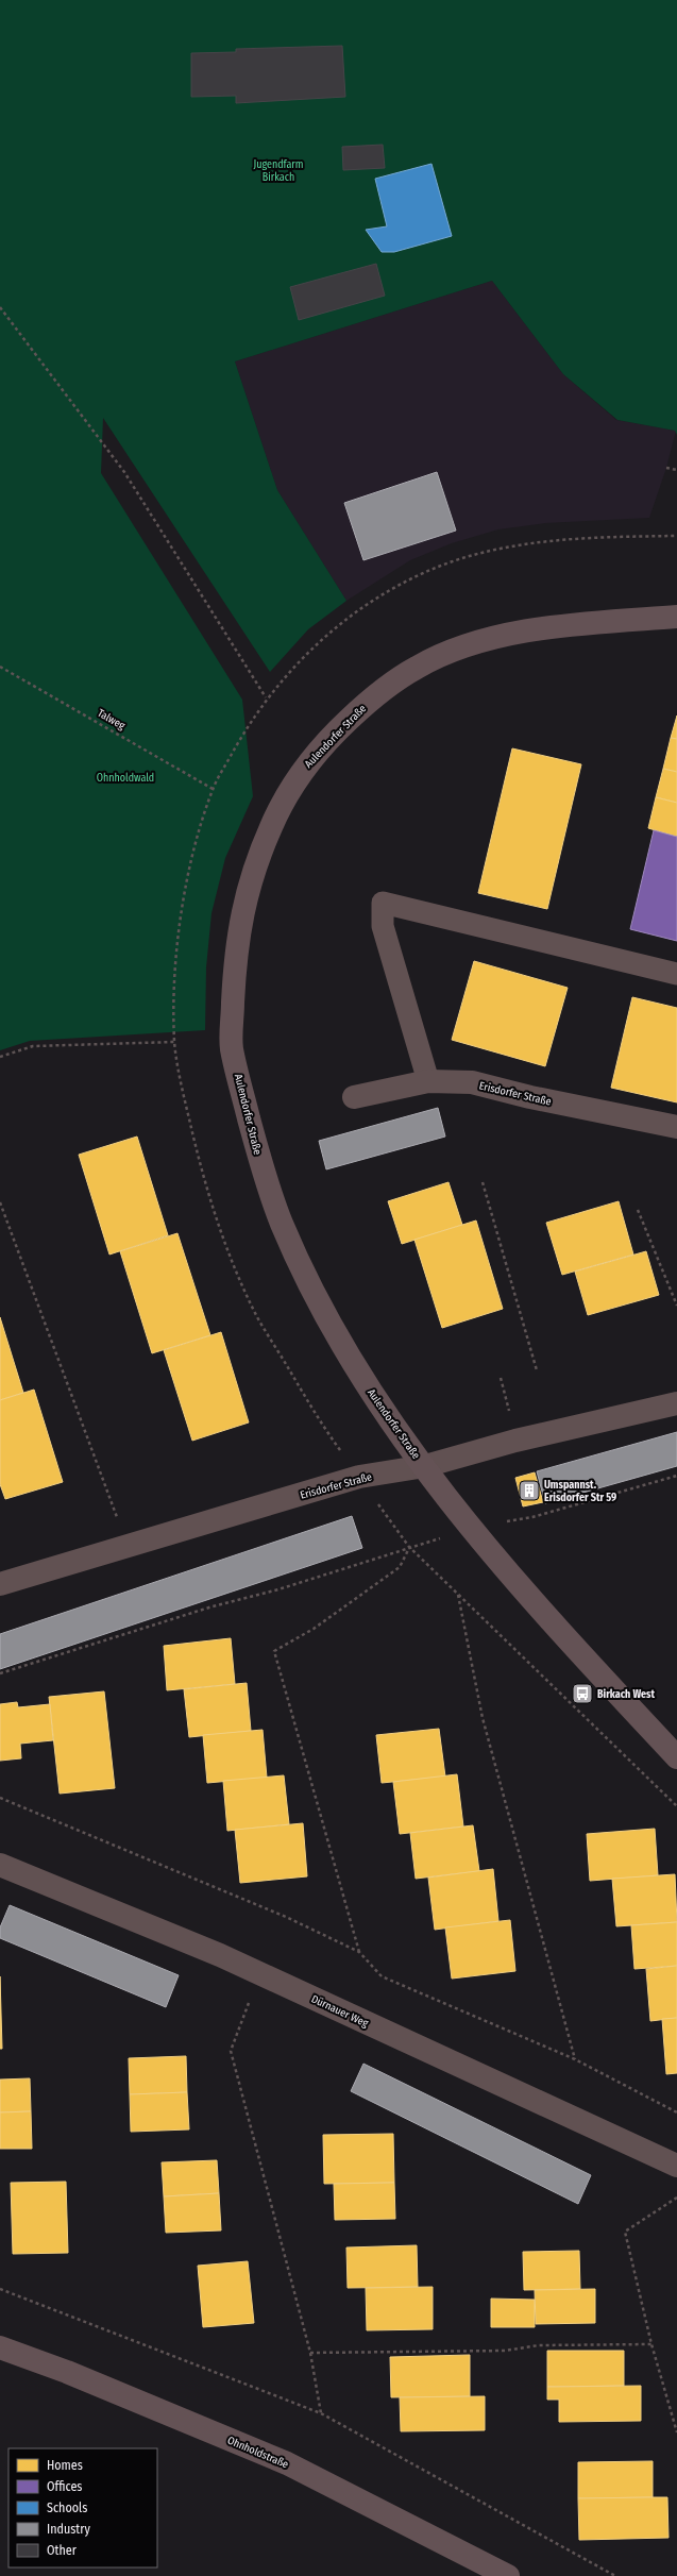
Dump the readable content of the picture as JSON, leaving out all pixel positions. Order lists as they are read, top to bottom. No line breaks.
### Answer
{"streets":{"main road":["Aulendorfer Straße","Ohnholdstraße"],"street":["Erisdorfer Straße","Dürnauer Weg"],"path":["Talweg"]},"crossings":[["Aulendorfer Straße","Erisdorfer Straße"]],"parks":["Jugendfarm Birkach","Ohnholdwald"],"places":{"building":["Umspannst. Erisdorfer Str 59"],"bus stop":["Birkach West"]},"legend":["Homes","Offices","Schools","Industry","Other"]}
